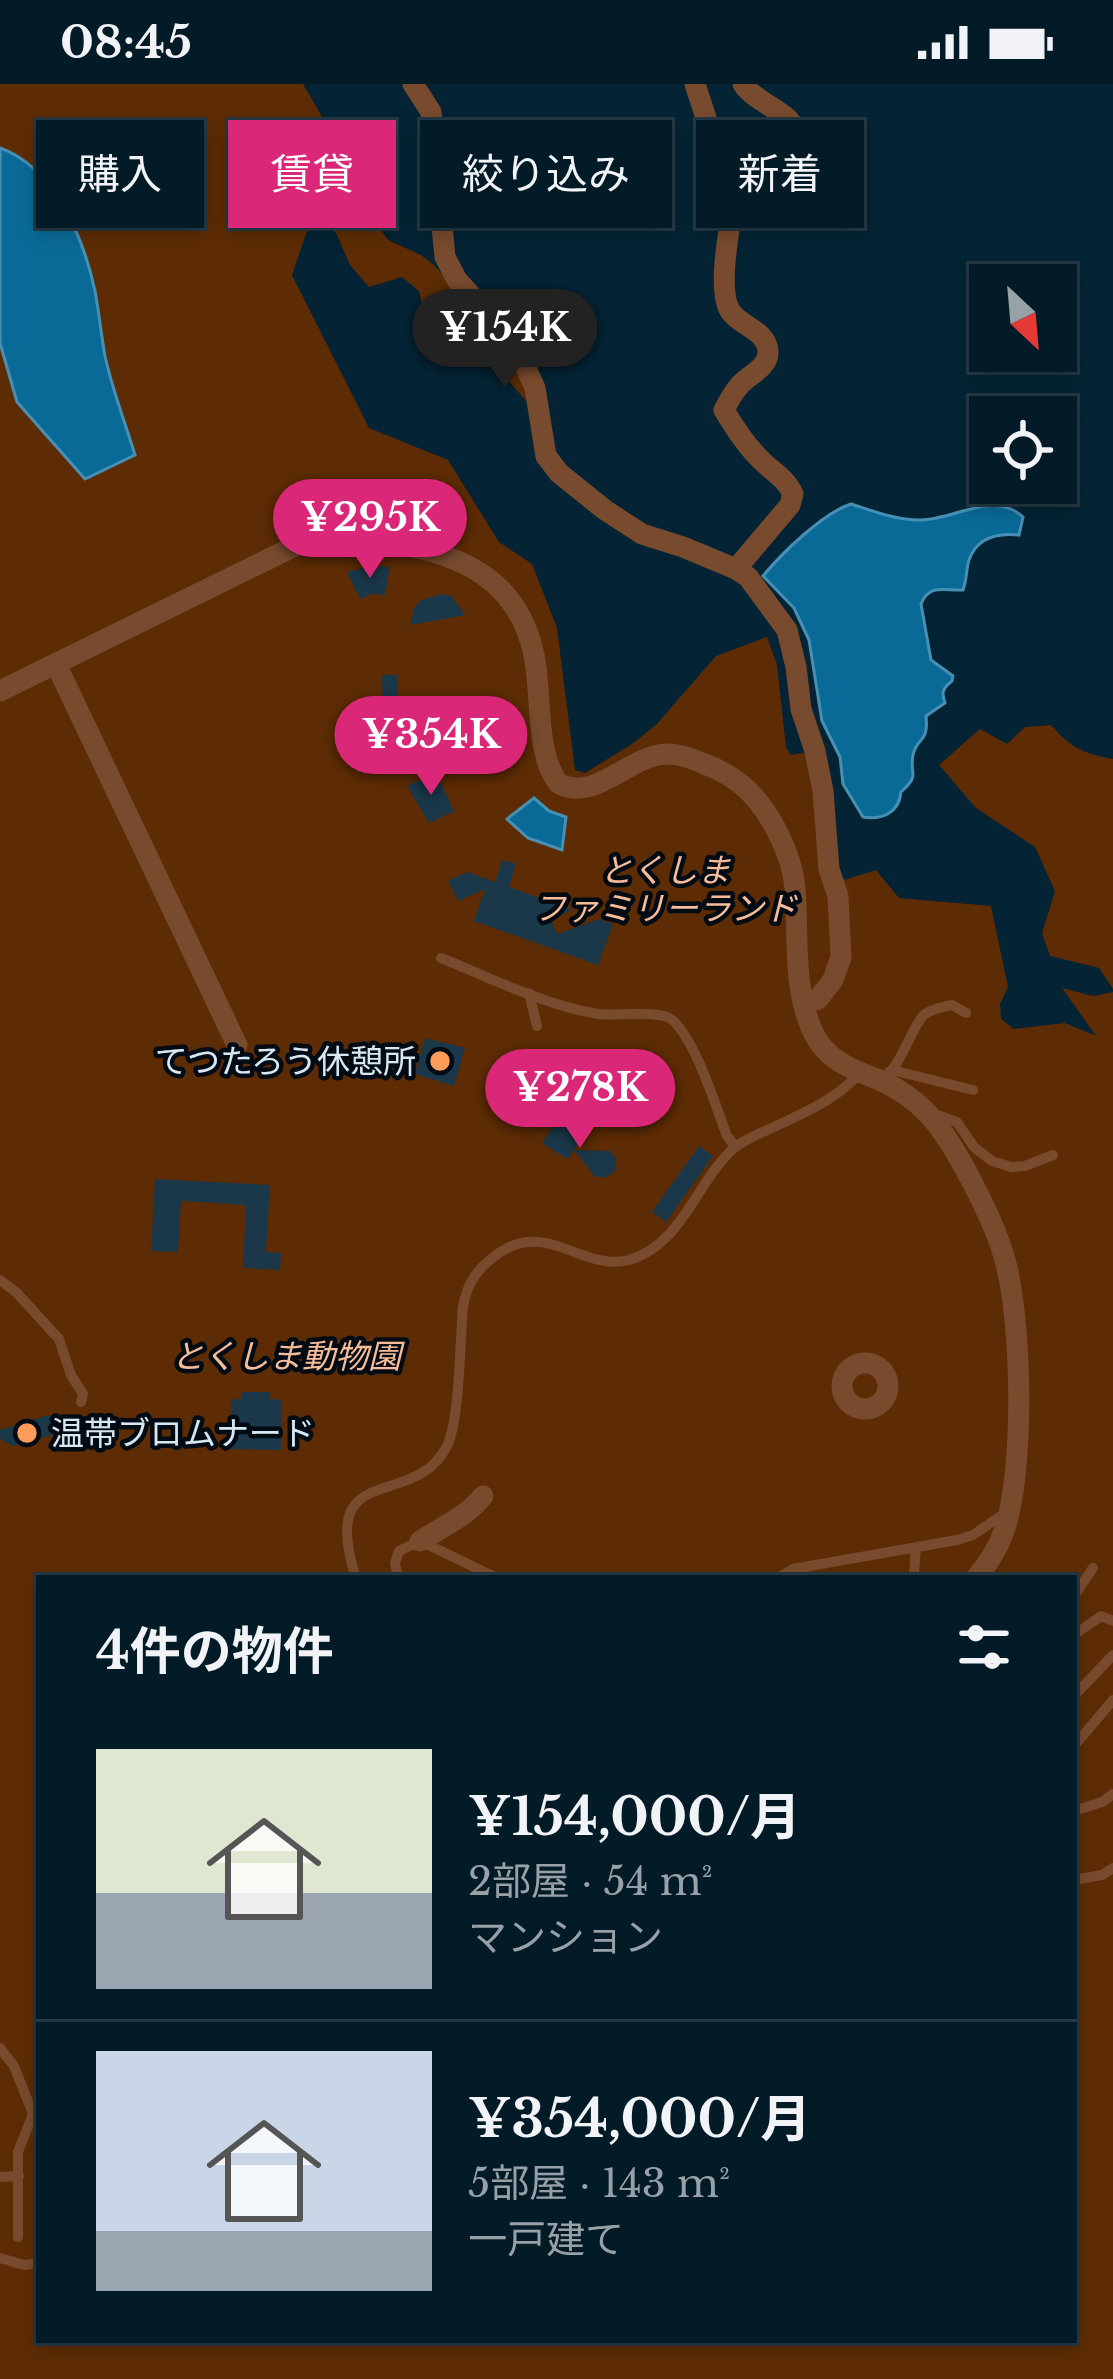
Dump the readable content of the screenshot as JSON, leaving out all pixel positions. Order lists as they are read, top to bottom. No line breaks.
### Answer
{"parks":["とくしま ファミリーランド","とくしま動物園"],"places":["てつたろう休憩所","温帯ブロムナード"],"north":"bottom right","page":{"status":"08:45","chip":["購入","賃貸","絞り込み","新着"],"price":["¥154K","¥295K","¥354K","¥278K"],"heading":"4件の物件","list":[{"name":"¥154,000/月","note":"2部屋 · 54 m² · マンション"},{"name":"¥354,000/月","note":"5部屋 · 143 m² · 一戸建て"}]}}
